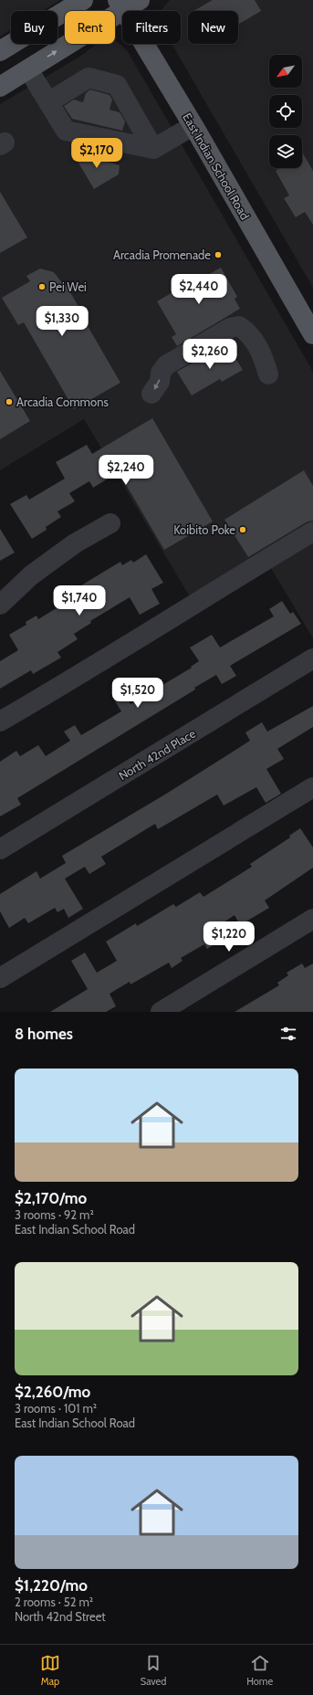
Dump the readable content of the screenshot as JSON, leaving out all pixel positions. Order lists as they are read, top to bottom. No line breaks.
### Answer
{"streets":{"main road":["East Indian School Road"],"street":["North 42nd Place"]},"places":["Arcadia Promenade","Pei Wei","Arcadia Commons","Koibito Poke"],"north":"bottom left","page":{"chip":["Buy","Rent","Filters","New"],"price":["$2,170","$2,440","$1,330","$2,260","$2,240","$1,740","$1,520","$1,220"],"heading":"8 homes","list":[{"name":"$2,170/mo","note":"3 rooms · 92 m² · East Indian School Road"},{"name":"$2,260/mo","note":"3 rooms · 101 m² · East Indian School Road"},{"name":"$1,220/mo","note":"2 rooms · 52 m² · North 42nd Street"}],"tabs":["Map","Saved","Home"]}}
